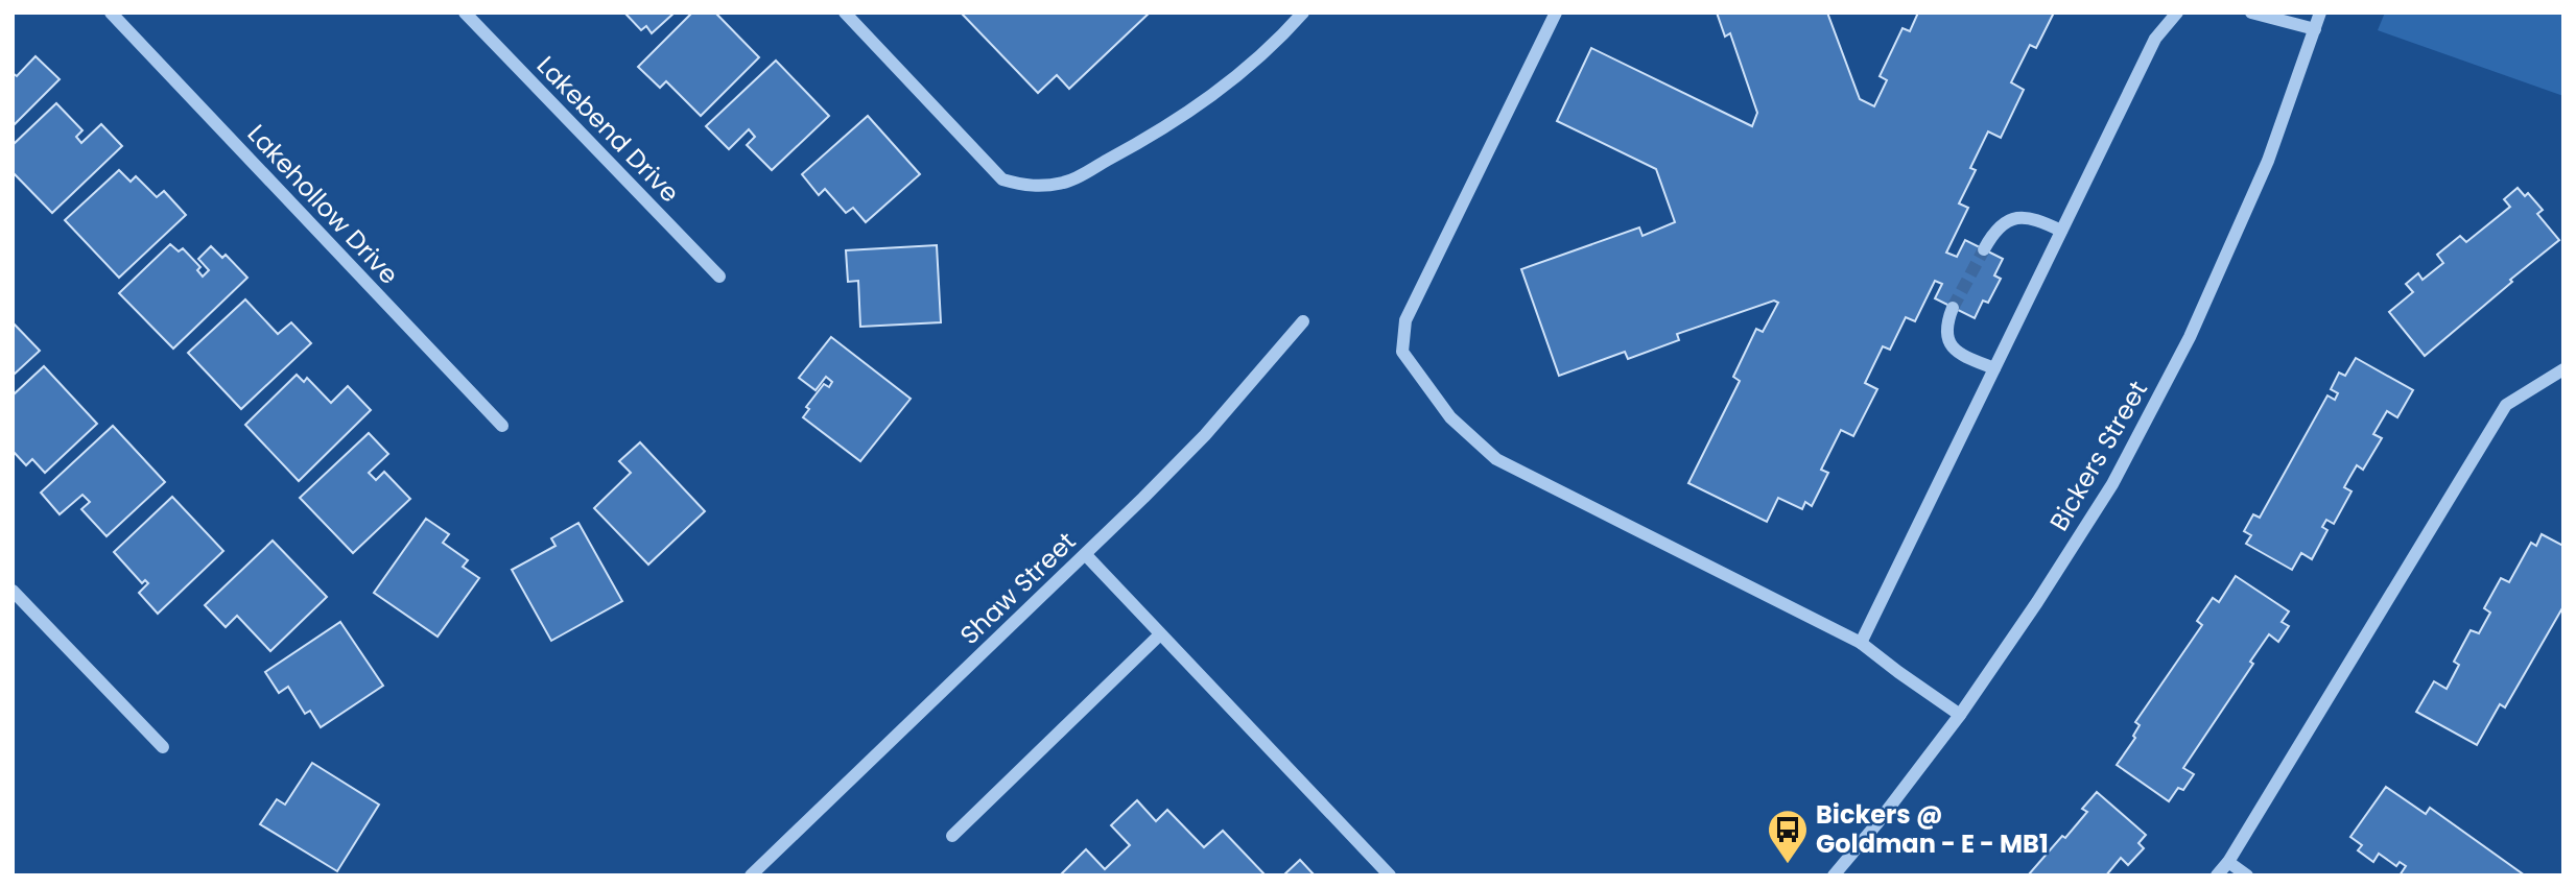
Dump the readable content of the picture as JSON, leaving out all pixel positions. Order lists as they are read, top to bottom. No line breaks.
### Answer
{"streets":{"street":["Lakebend Drive","Lakehollow Drive","Bickers Street","Shaw Street"]},"places":{"bus stop":["Bickers @ Goldman - E - MB1"]}}
